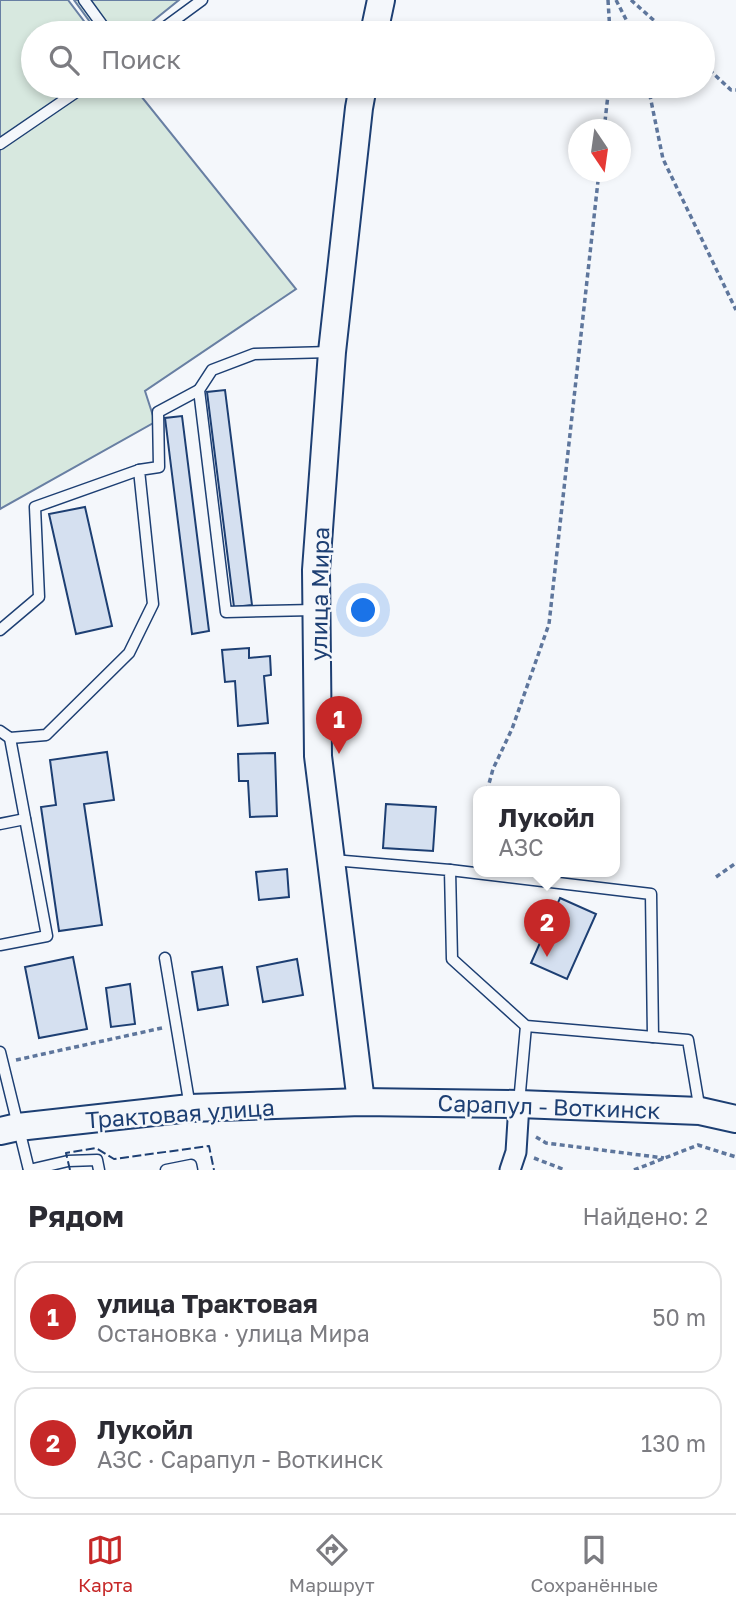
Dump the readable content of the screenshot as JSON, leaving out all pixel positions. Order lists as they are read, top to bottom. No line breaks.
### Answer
{"streets":{"main road":["улица Мира","Сарапул - Воткинск","Трактовая улица"]},"crossings":[["улица Мира","Сарапул - Воткинск"],["улица Мира","Трактовая улица"],["Сарапул - Воткинск","Трактовая улица"]],"north":"bottom","page":{"search":"Поиск","pins":["1","2"],"popup":["Лукойл","АЗС"],"heading":["Рядом","Найдено: 2"],"list":[{"mark":"1","name":"улица Трактовая","note":"Остановка · улица Мира","value":"50 m"},{"mark":"2","name":"Лукойл","note":"АЗС · Сарапул - Воткинск","value":"130 m"}],"nav":["Карта","Маршрут","Сохранённые"]}}
